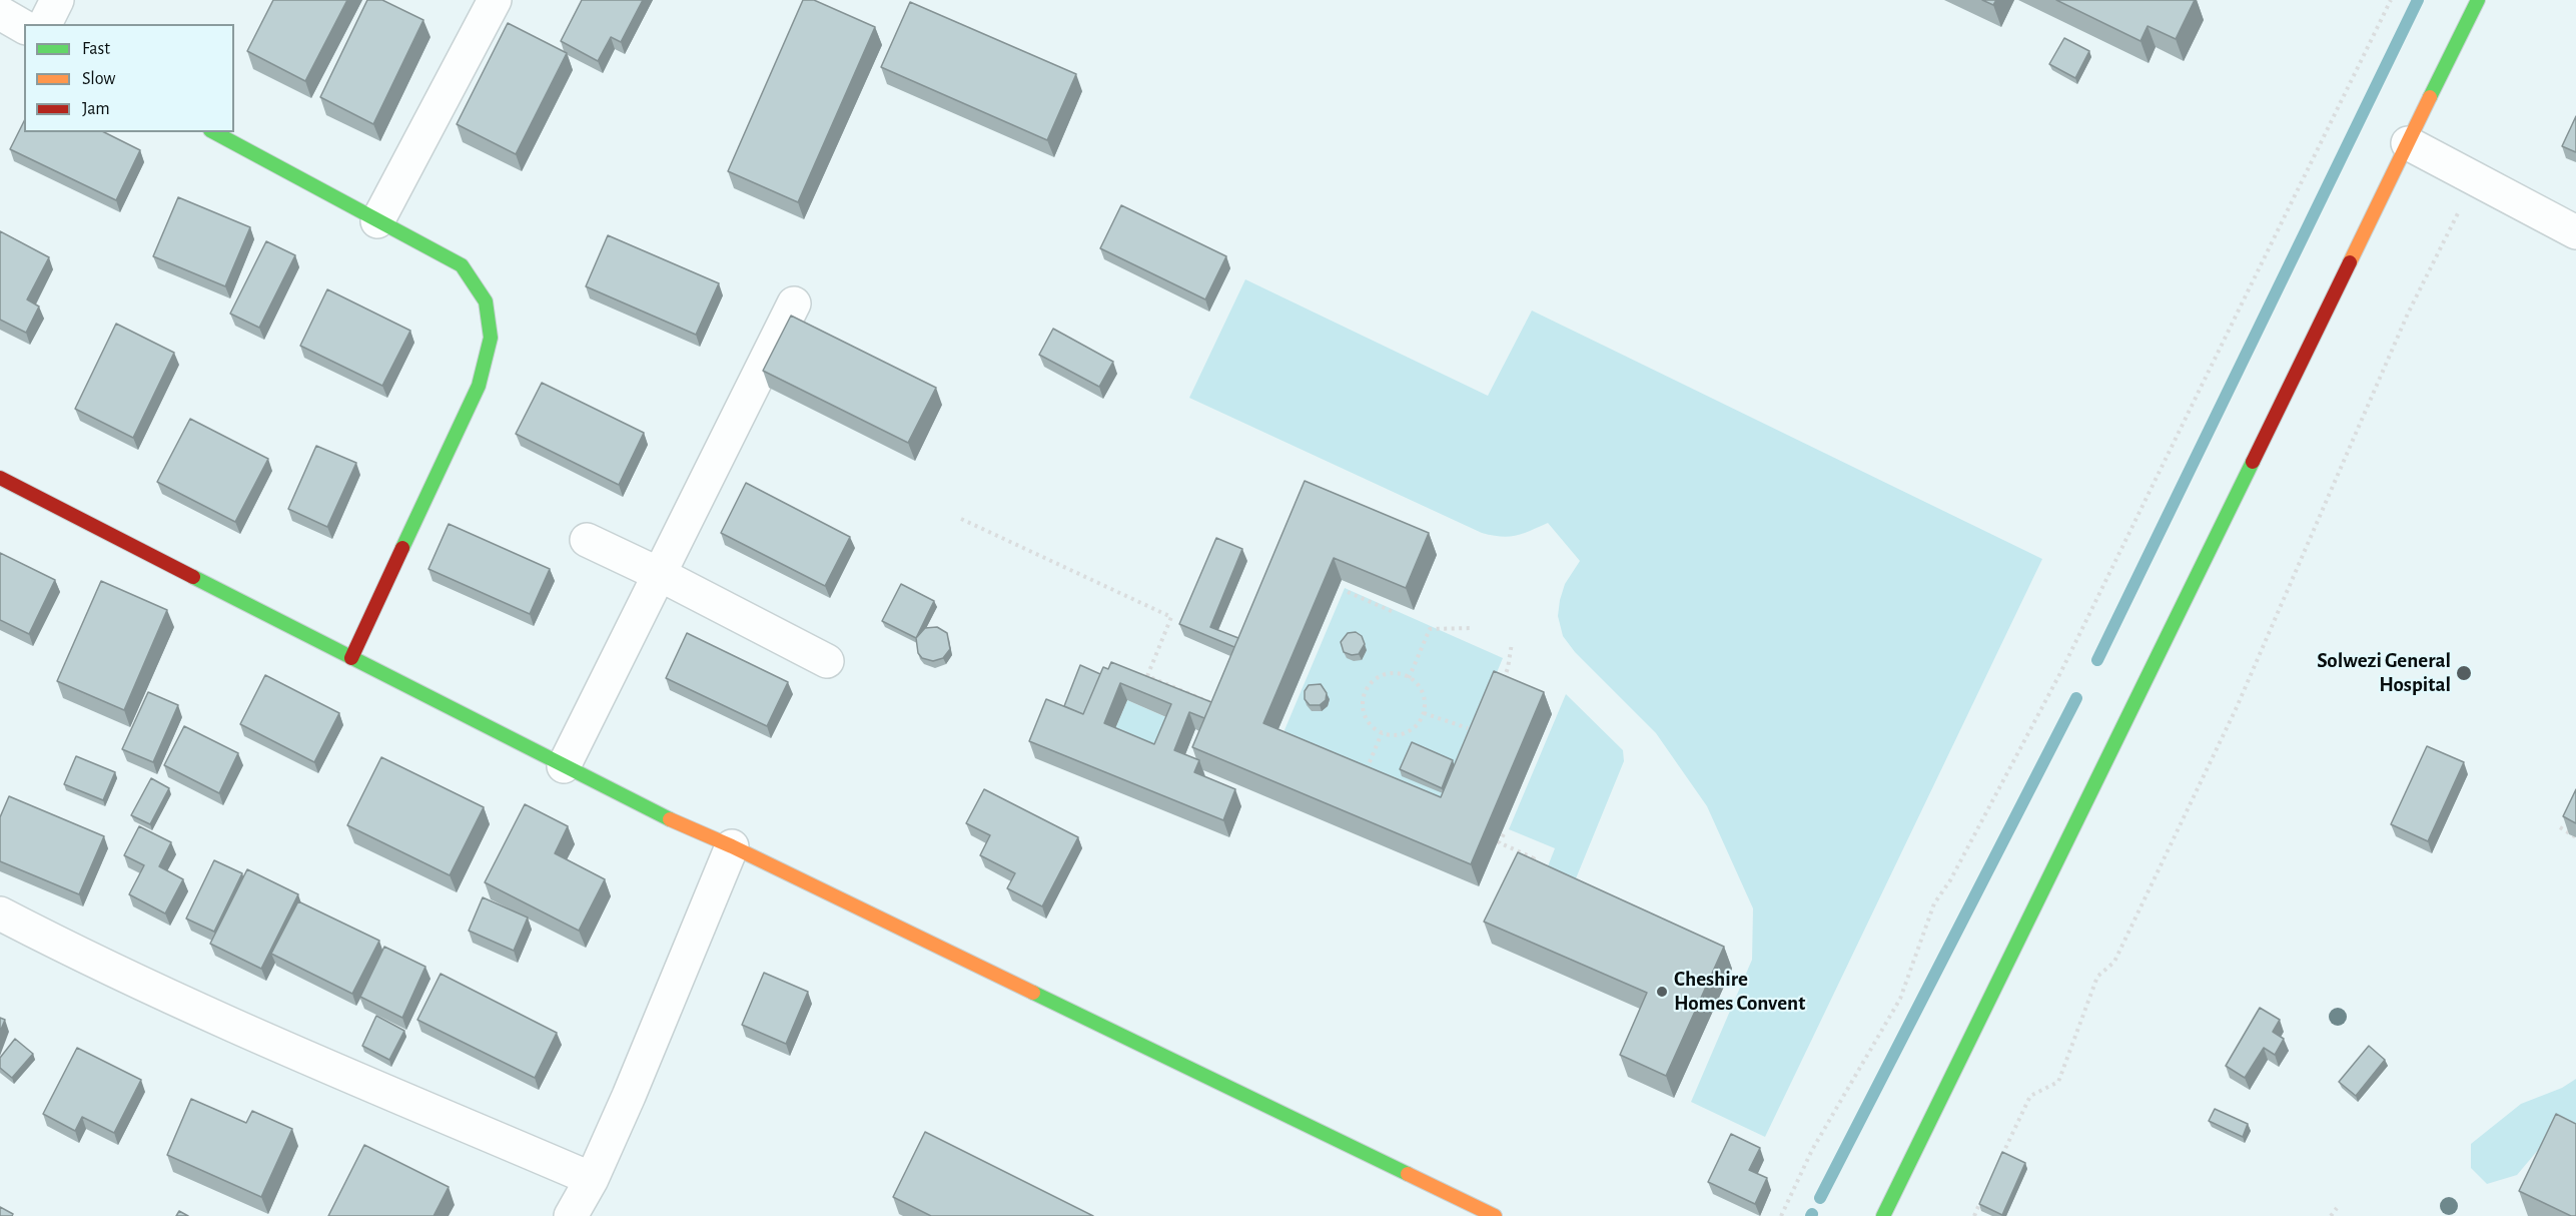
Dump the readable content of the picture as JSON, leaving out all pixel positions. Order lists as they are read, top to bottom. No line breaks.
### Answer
{"places":["Solwezi General Hospital","Cheshire Homes Convent"],"legend":["Fast","Slow","Jam"]}
